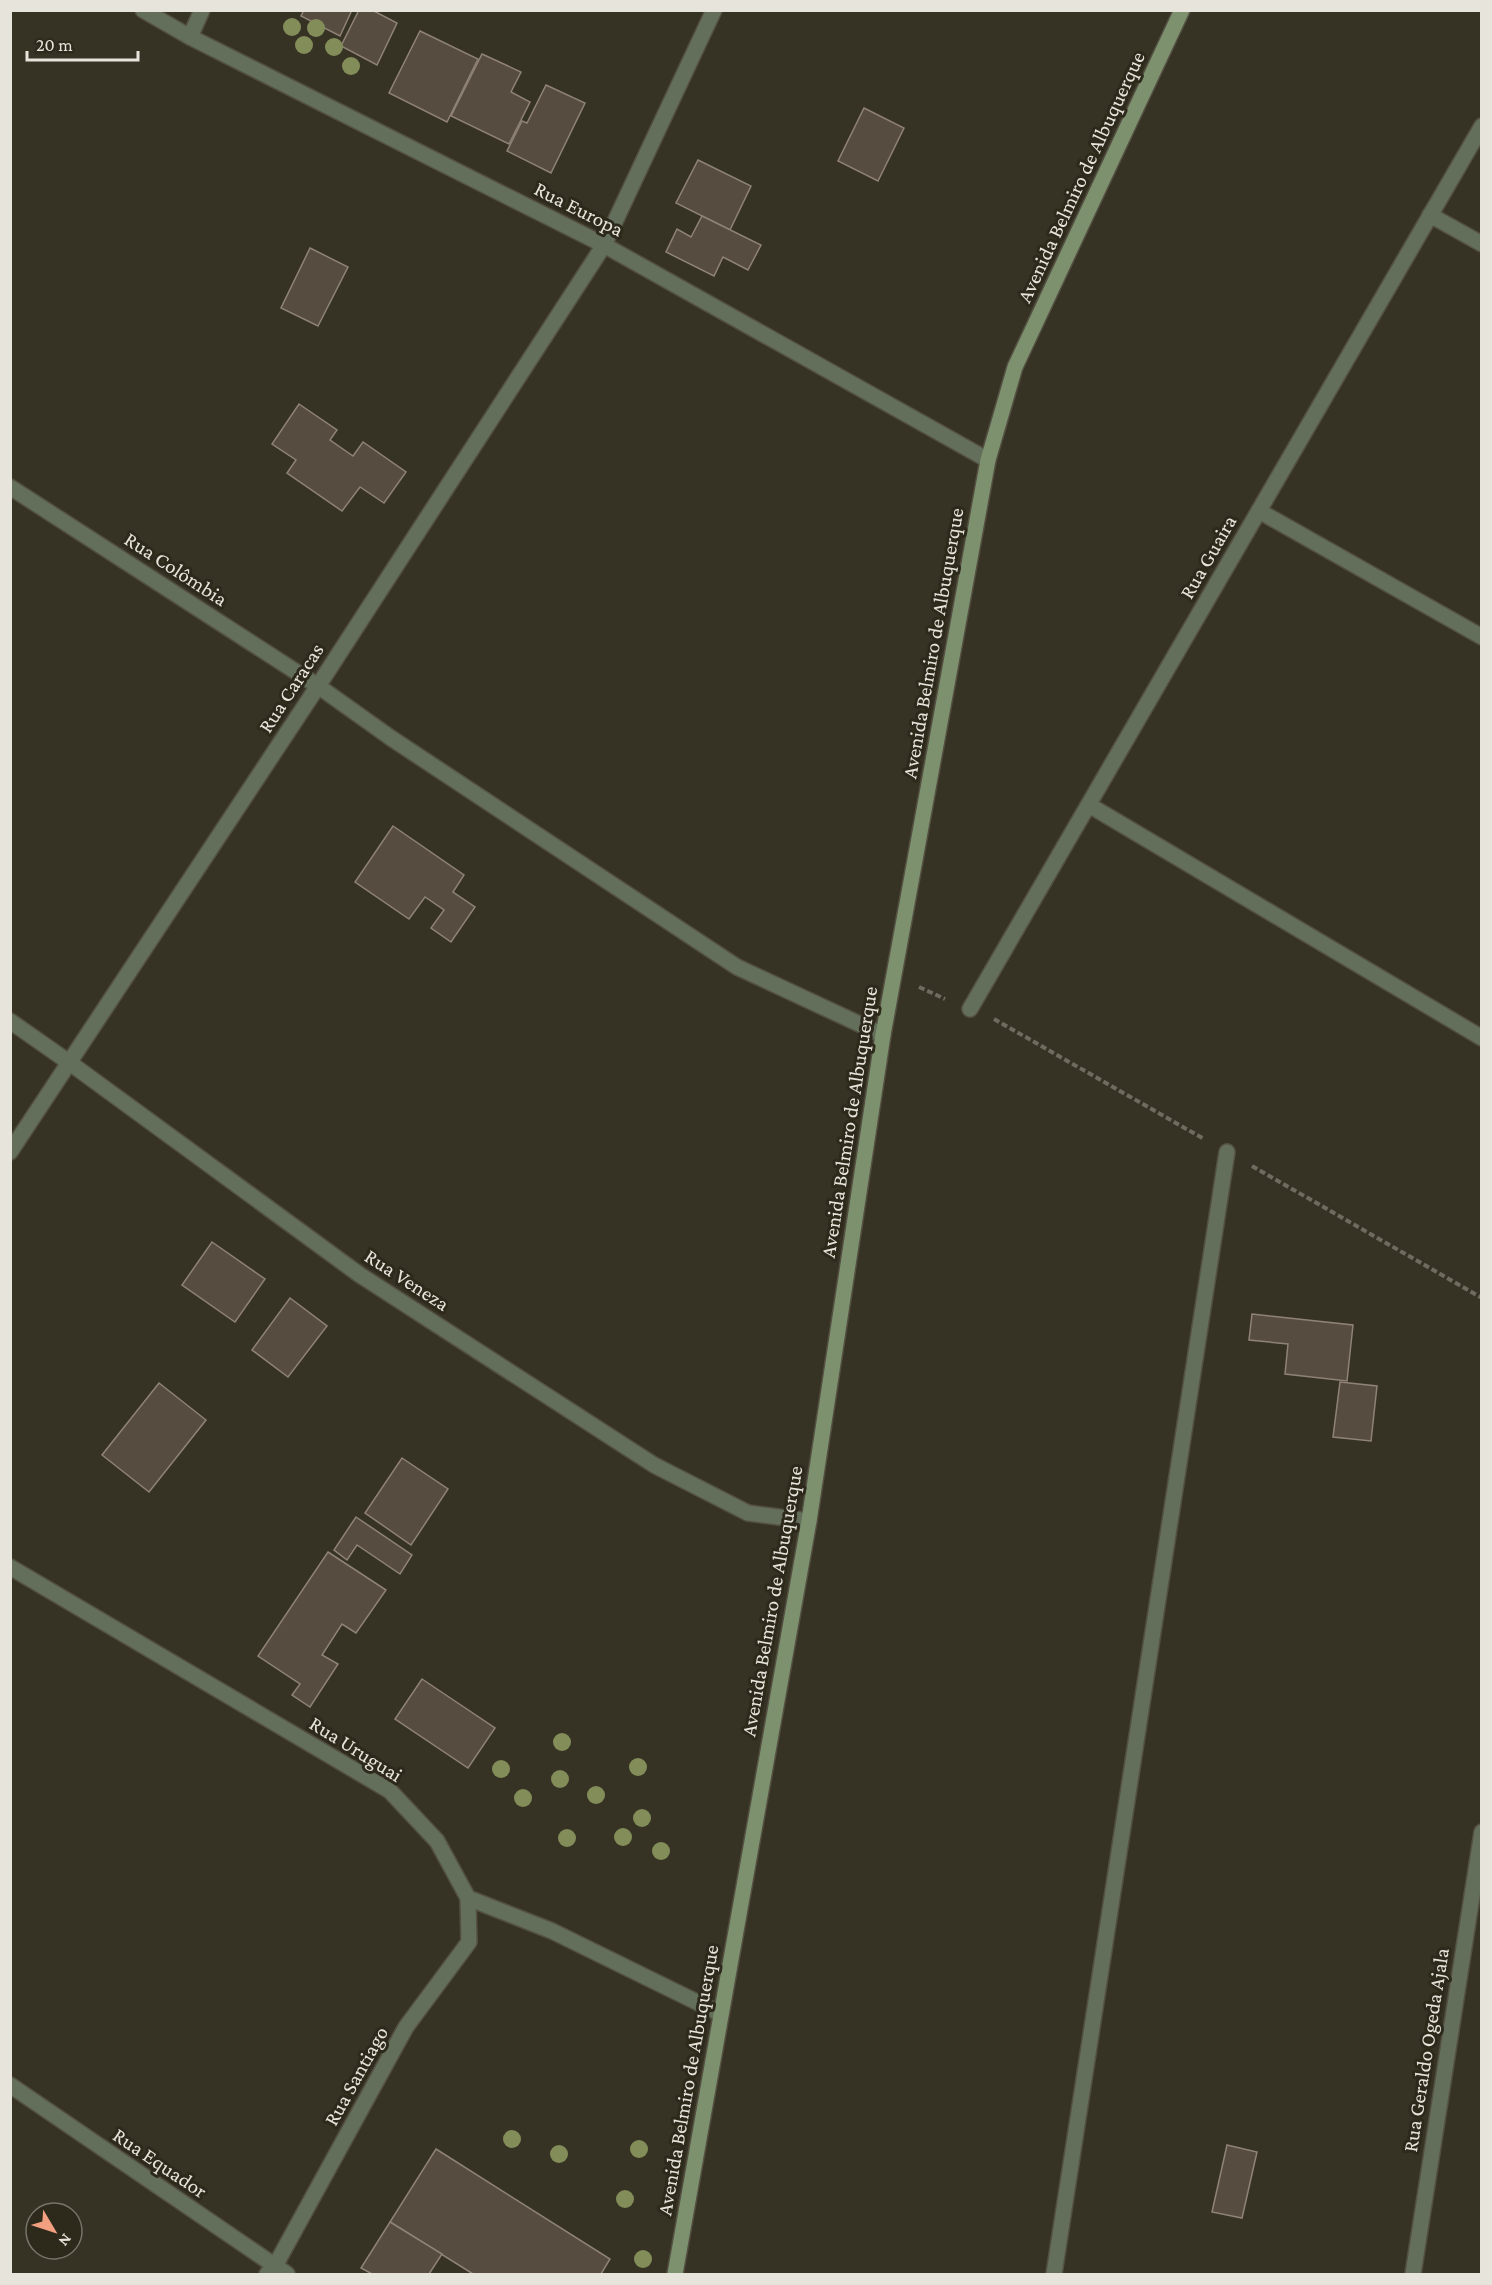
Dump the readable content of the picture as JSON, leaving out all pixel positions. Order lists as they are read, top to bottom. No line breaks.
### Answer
{"streets":{"main road":["Avenida Belmiro de Albuquerque"],"street":["Rua Europa","Rua Guaira","Rua Colômbia","Rua Caracas","Rua Veneza","Rua Uruguai","Rua Geraldo Ogeda Ajala","Rua Santiago","Rua Equador"]},"crossings":[["Avenida Belmiro de Albuquerque","Rua Europa"],["Avenida Belmiro de Albuquerque","Rua Colômbia"],["Avenida Belmiro de Albuquerque","Rua Veneza"],["Rua Europa","Rua Caracas"],["Rua Colômbia","Rua Caracas"],["Rua Caracas","Rua Veneza"],["Rua Uruguai","Rua Santiago"],["Rua Santiago","Rua Equador"]],"scale_bar":"20 m","north":"bottom right"}
